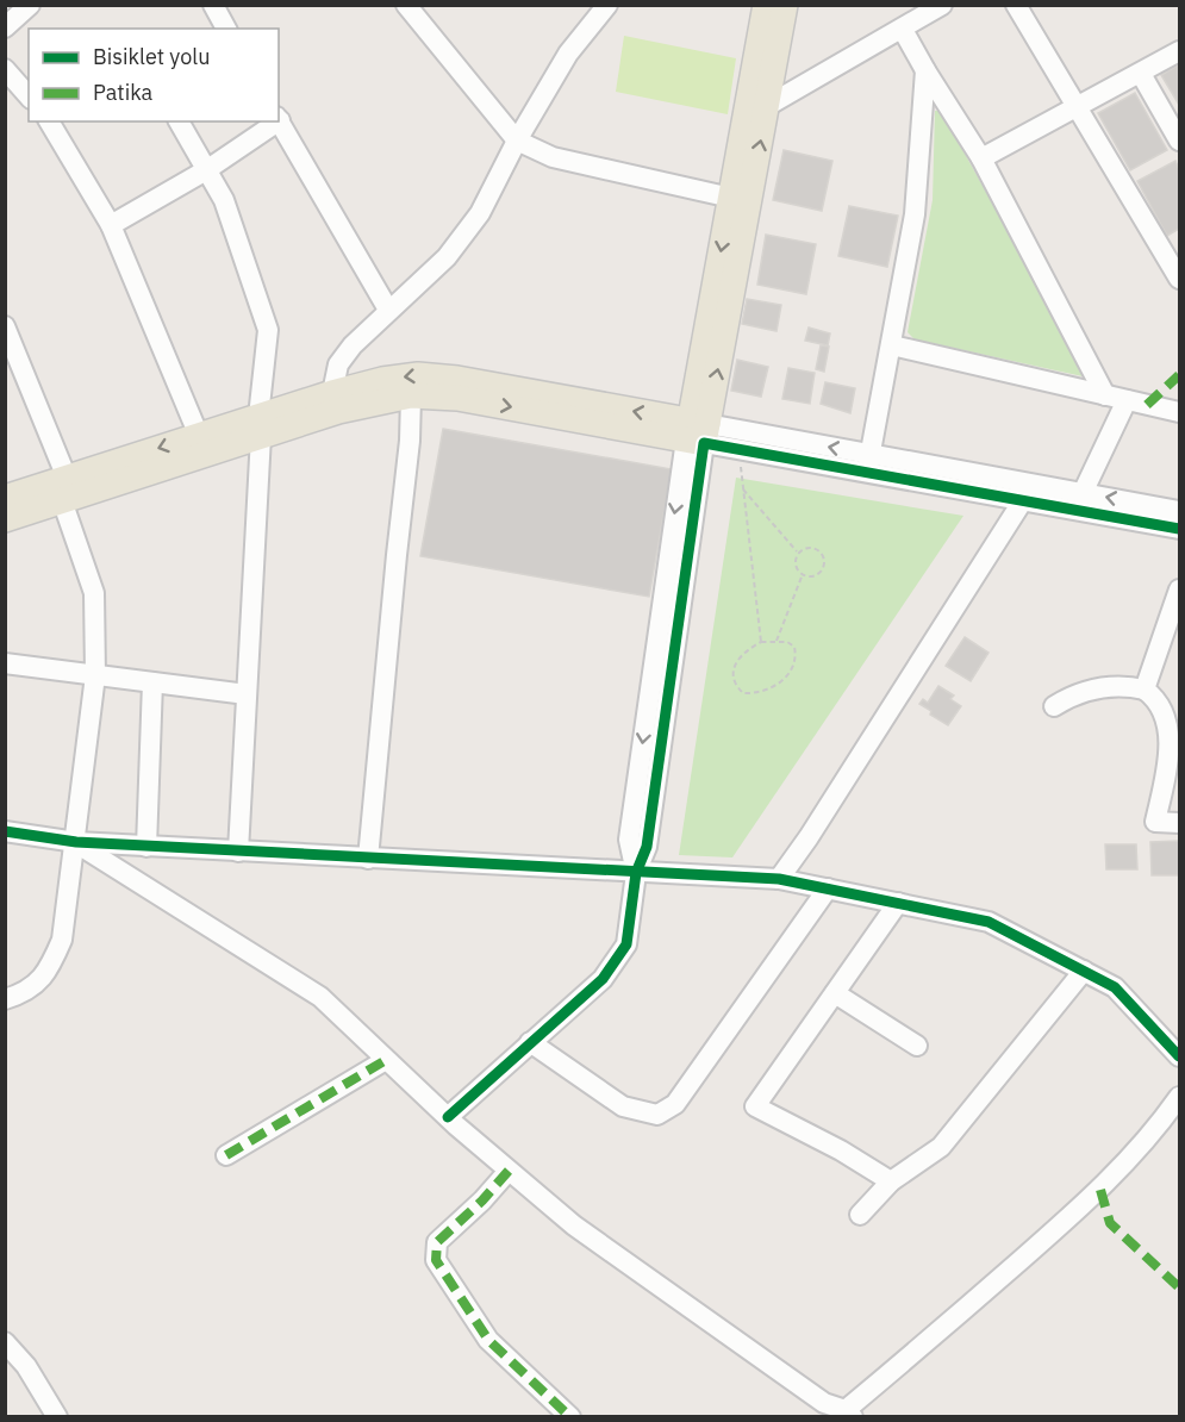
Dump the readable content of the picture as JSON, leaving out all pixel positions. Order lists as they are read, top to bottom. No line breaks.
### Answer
{"legend":["Bisiklet yolu","Patika"]}
